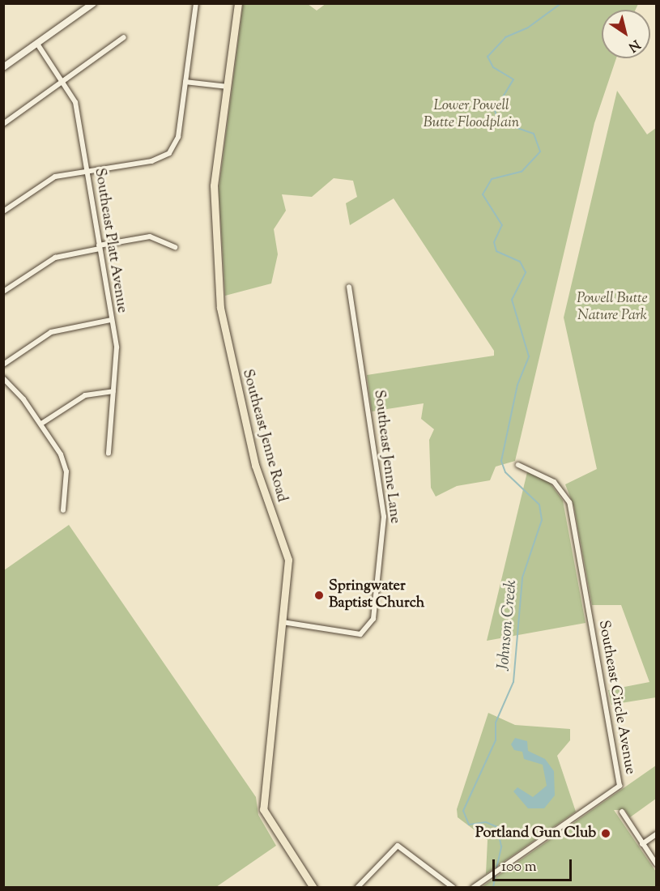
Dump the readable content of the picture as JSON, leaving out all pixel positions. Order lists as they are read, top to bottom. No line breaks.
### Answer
{"streets":{"main road":["Southeast Jenne Road"],"street":["Southeast Platt Avenue","Southeast Jenne Lane","Southeast Circle Avenue"]},"crossings":[["Southeast Jenne Road","Southeast Jenne Lane"]],"water":["Johnson Creek"],"parks":["Lower Powell Butte Floodplain","Powell Butte Nature Park"],"places":["Springwater Baptist Church","Portland Gun Club"],"scale_bar":"100 m","north":"bottom right"}
